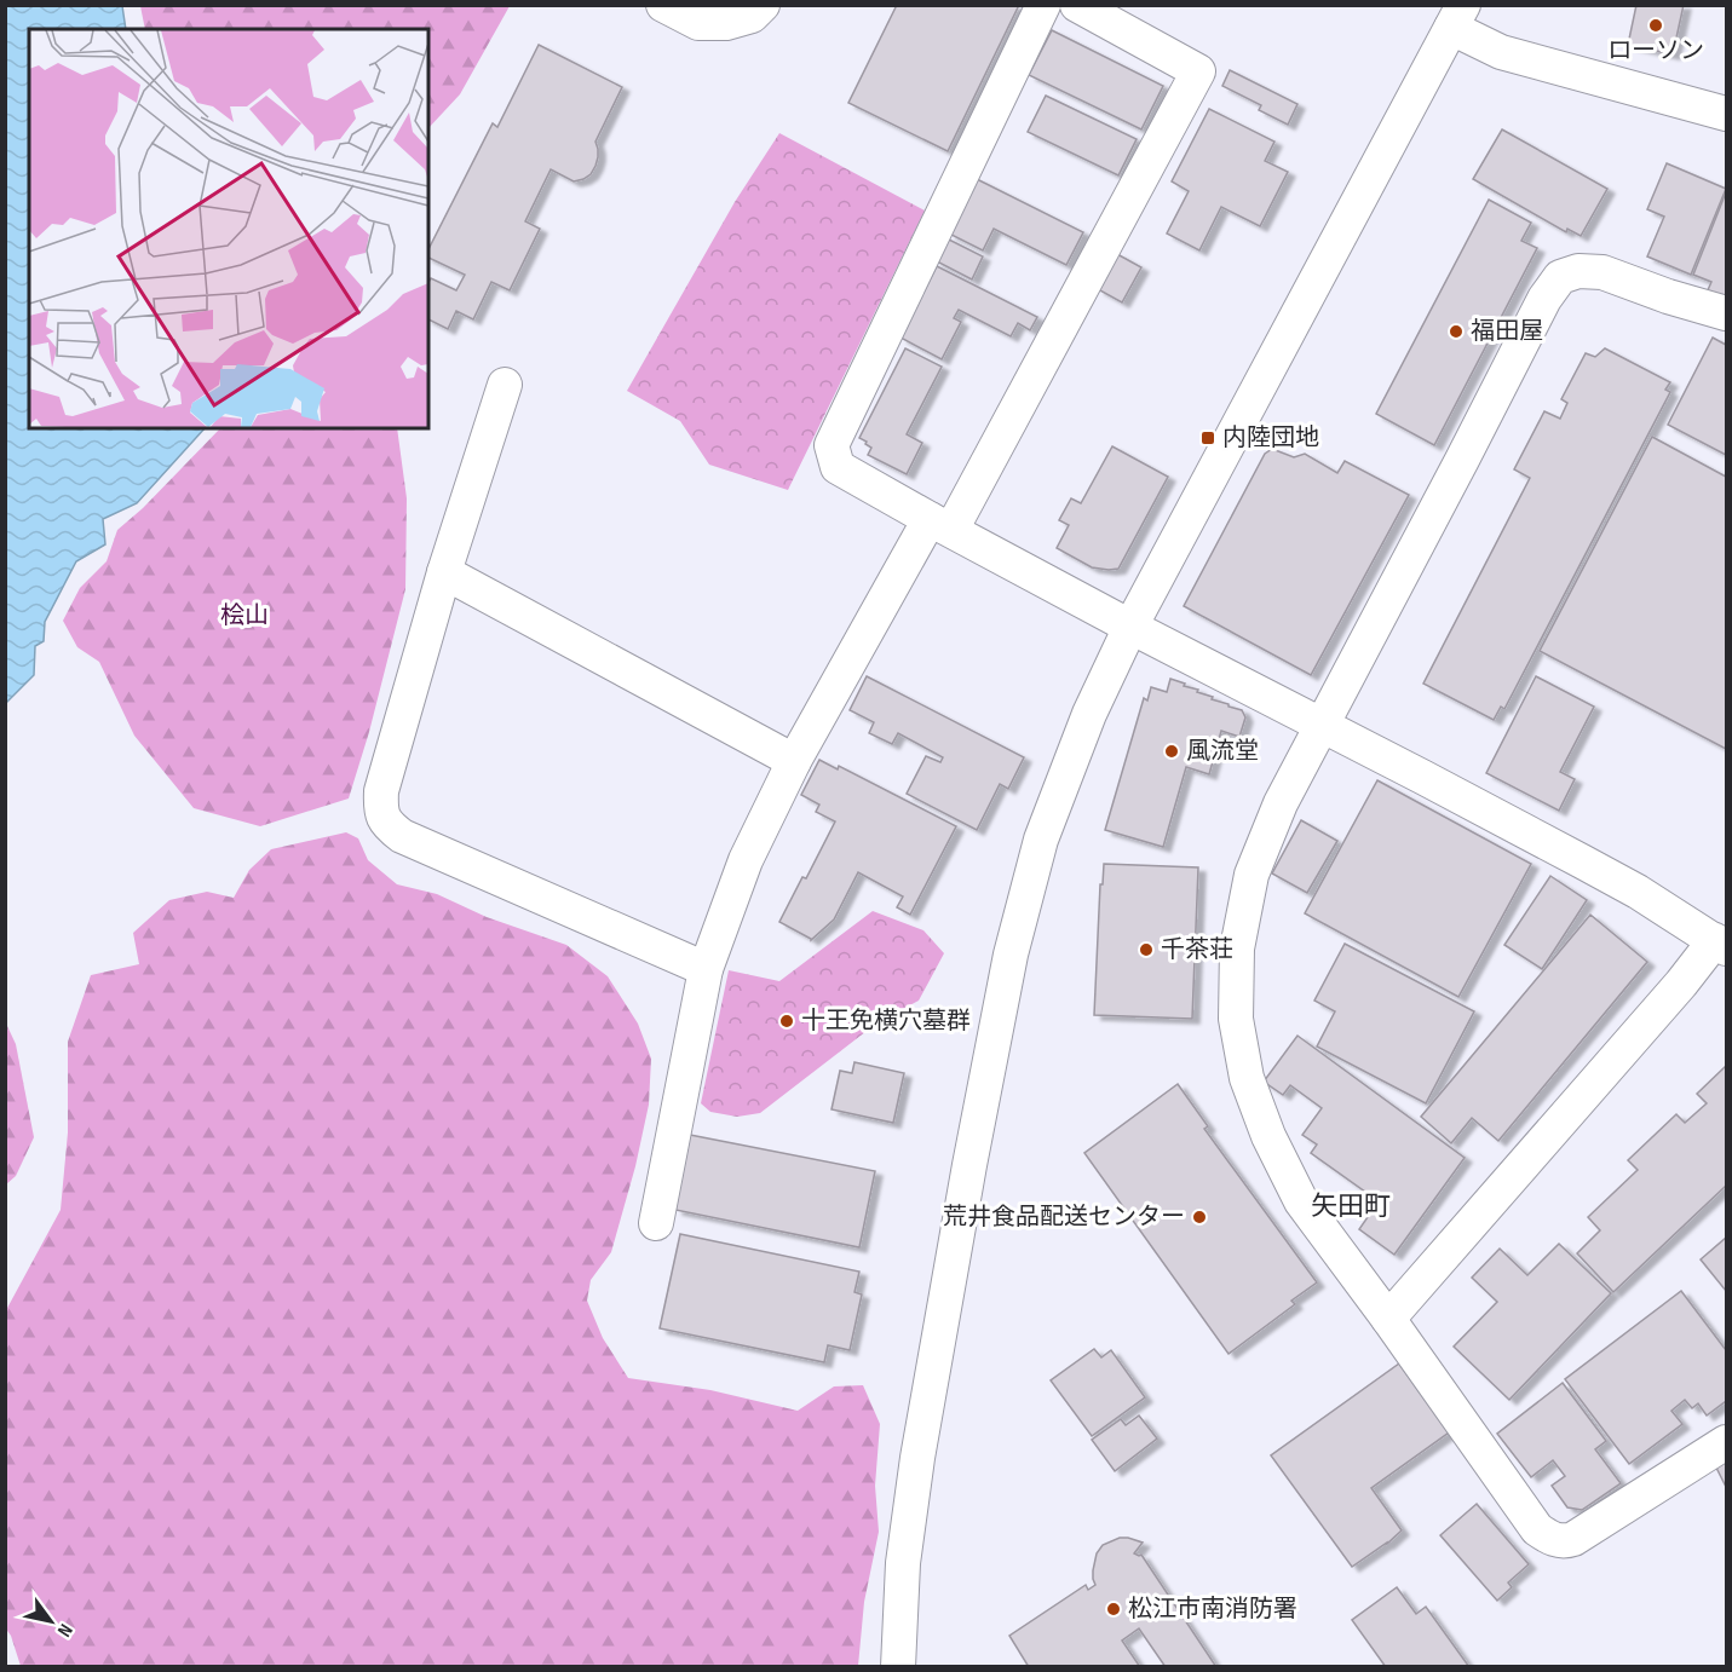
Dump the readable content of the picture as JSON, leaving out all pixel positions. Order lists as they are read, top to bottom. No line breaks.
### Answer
{"districts":["矢田町"],"parks":["桧山"],"places":{"other":["ローソン","福田屋","風流堂","千茶荘","十王免横穴墓群","荒井食品配送センター","松江市南消防署"],"transit":["内陸団地"]},"north":"bottom right"}
